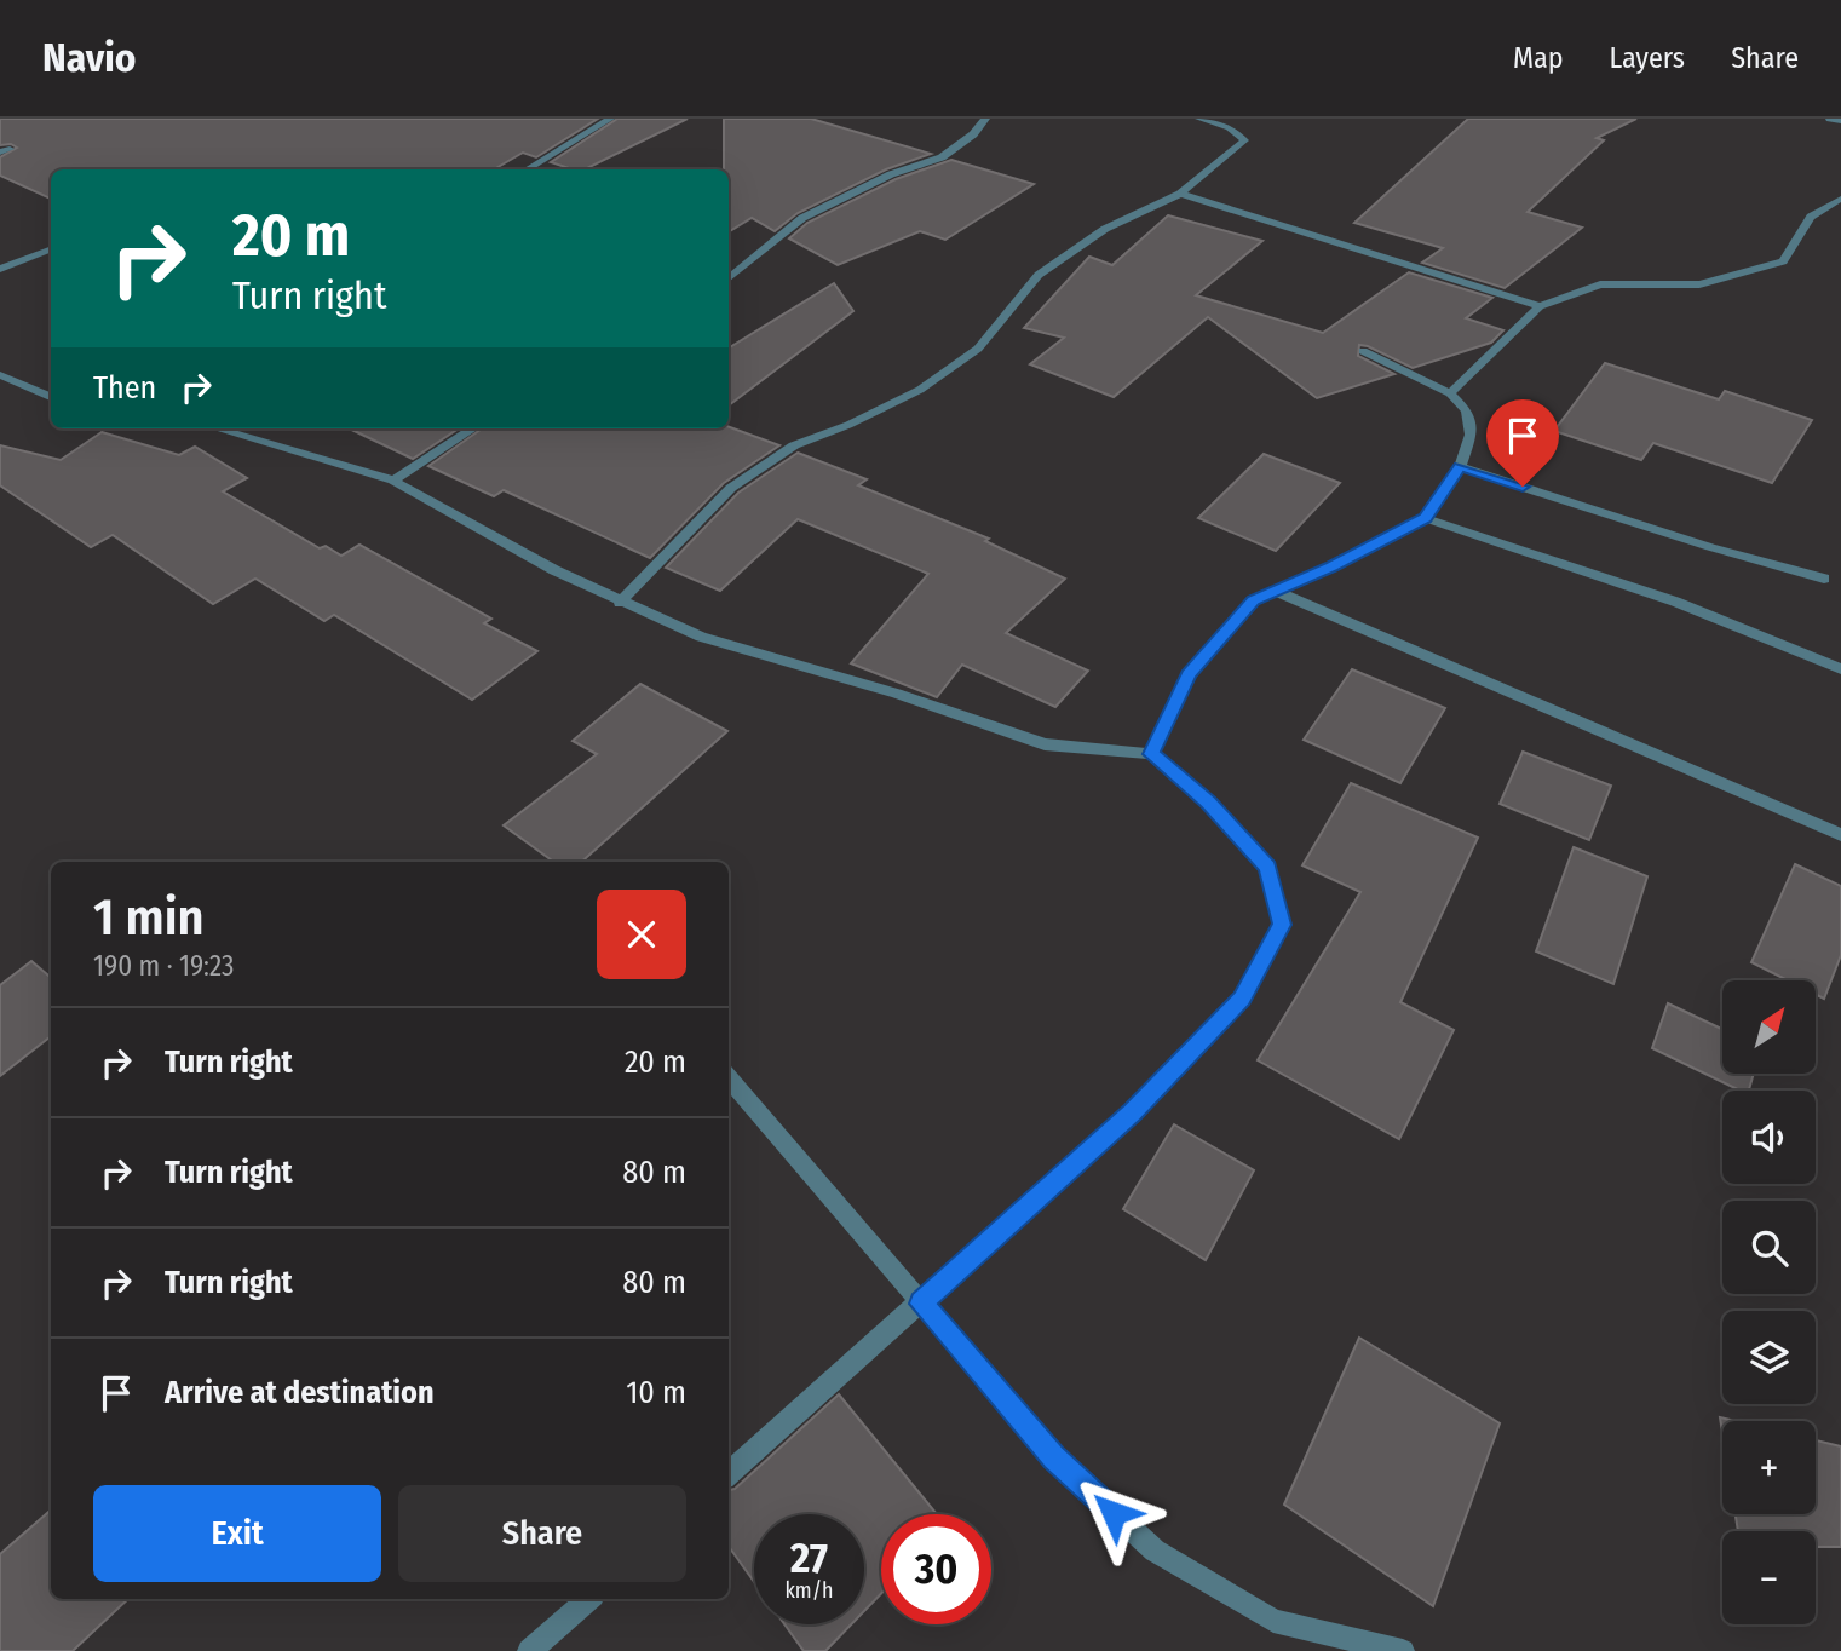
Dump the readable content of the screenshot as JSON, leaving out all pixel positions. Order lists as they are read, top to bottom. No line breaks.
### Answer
{"north":"top right","page":{"header":"Navio","nav":["Map","Layers","Share"],"turn":["20 m","Turn right"],"then":"Then","heading":["1 min","190 m · 19:23"],"map_buttons":["+","−"],"list":[{"name":"Turn right","value":"20 m"},{"name":"Turn right","value":"80 m"},{"name":"Turn right","value":"80 m"},{"name":"Arrive at destination","value":"10 m"}],"buttons":["Exit","Share"],"speed":"27 km/h","limit":"30"}}
